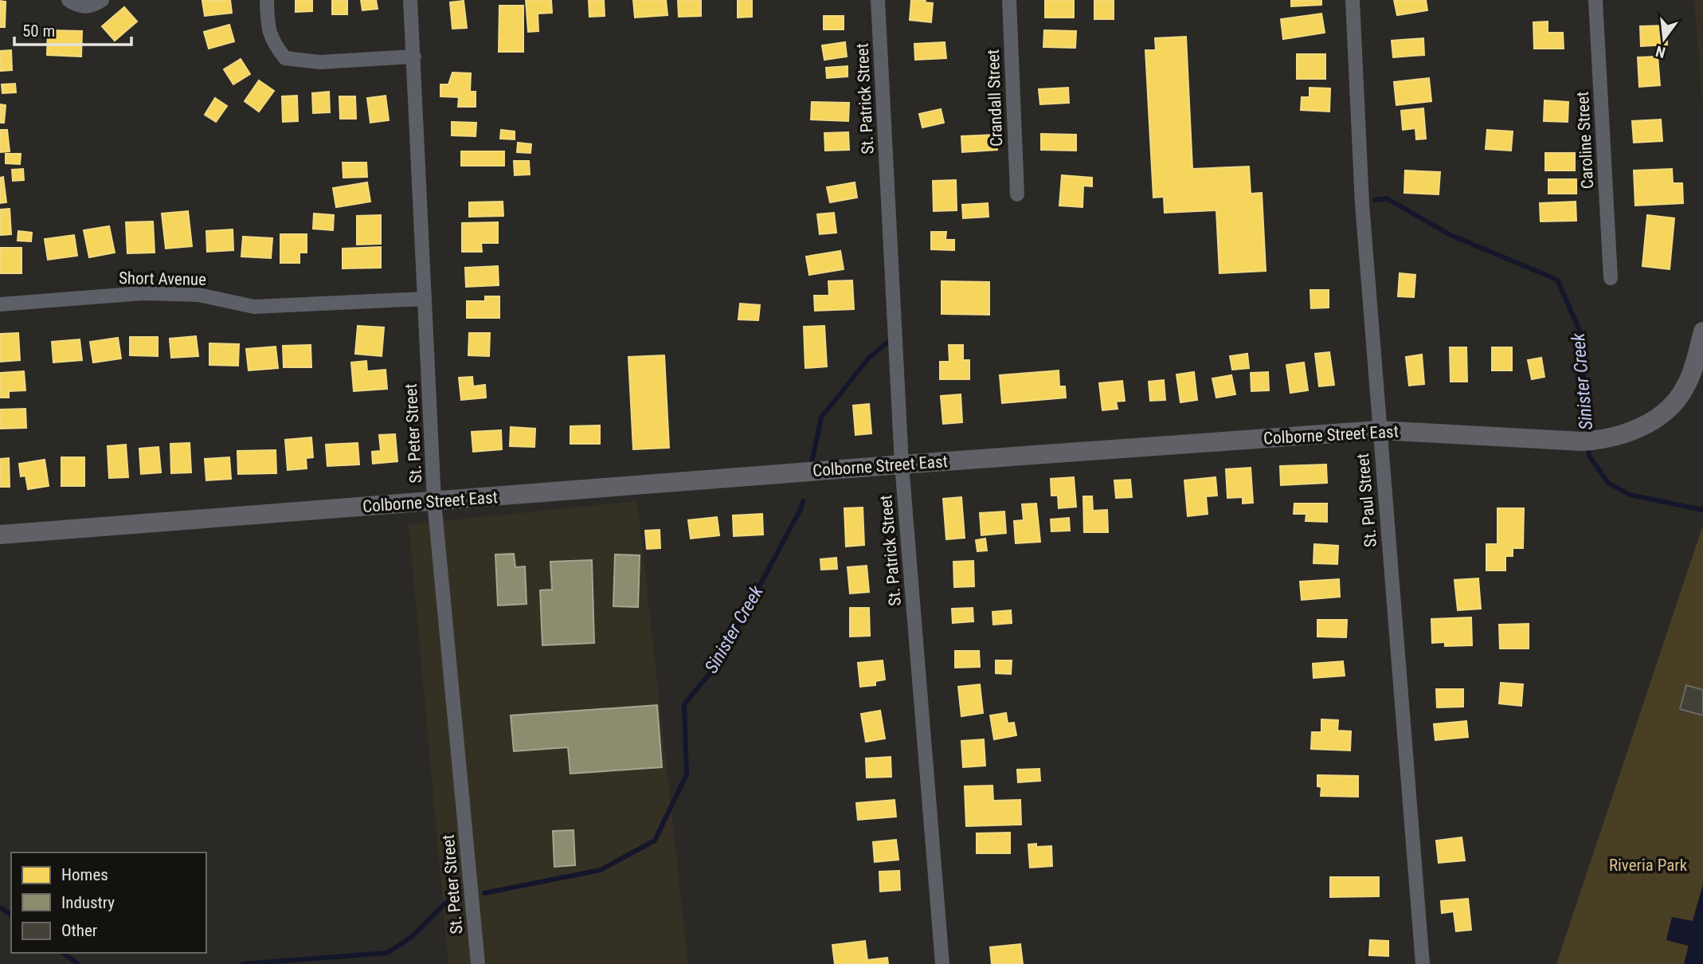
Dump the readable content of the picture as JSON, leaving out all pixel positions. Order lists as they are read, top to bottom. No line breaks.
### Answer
{"streets":{"main road":["Colborne Street East"],"street":["Crandall Street","St. Patrick Street","Caroline Street","Short Avenue","St. Peter Street","St. Paul Street"]},"crossings":[["St. Patrick Street","Colborne Street East"],["Short Avenue","St. Peter Street"],["St. Peter Street","Colborne Street East"],["Colborne Street East","St. Paul Street"]],"water":["Sinister Creek"],"parks":["Riveria Park"],"legend":["Homes","Industry","Other"],"scale_bar":"50 m","north":"bottom"}
